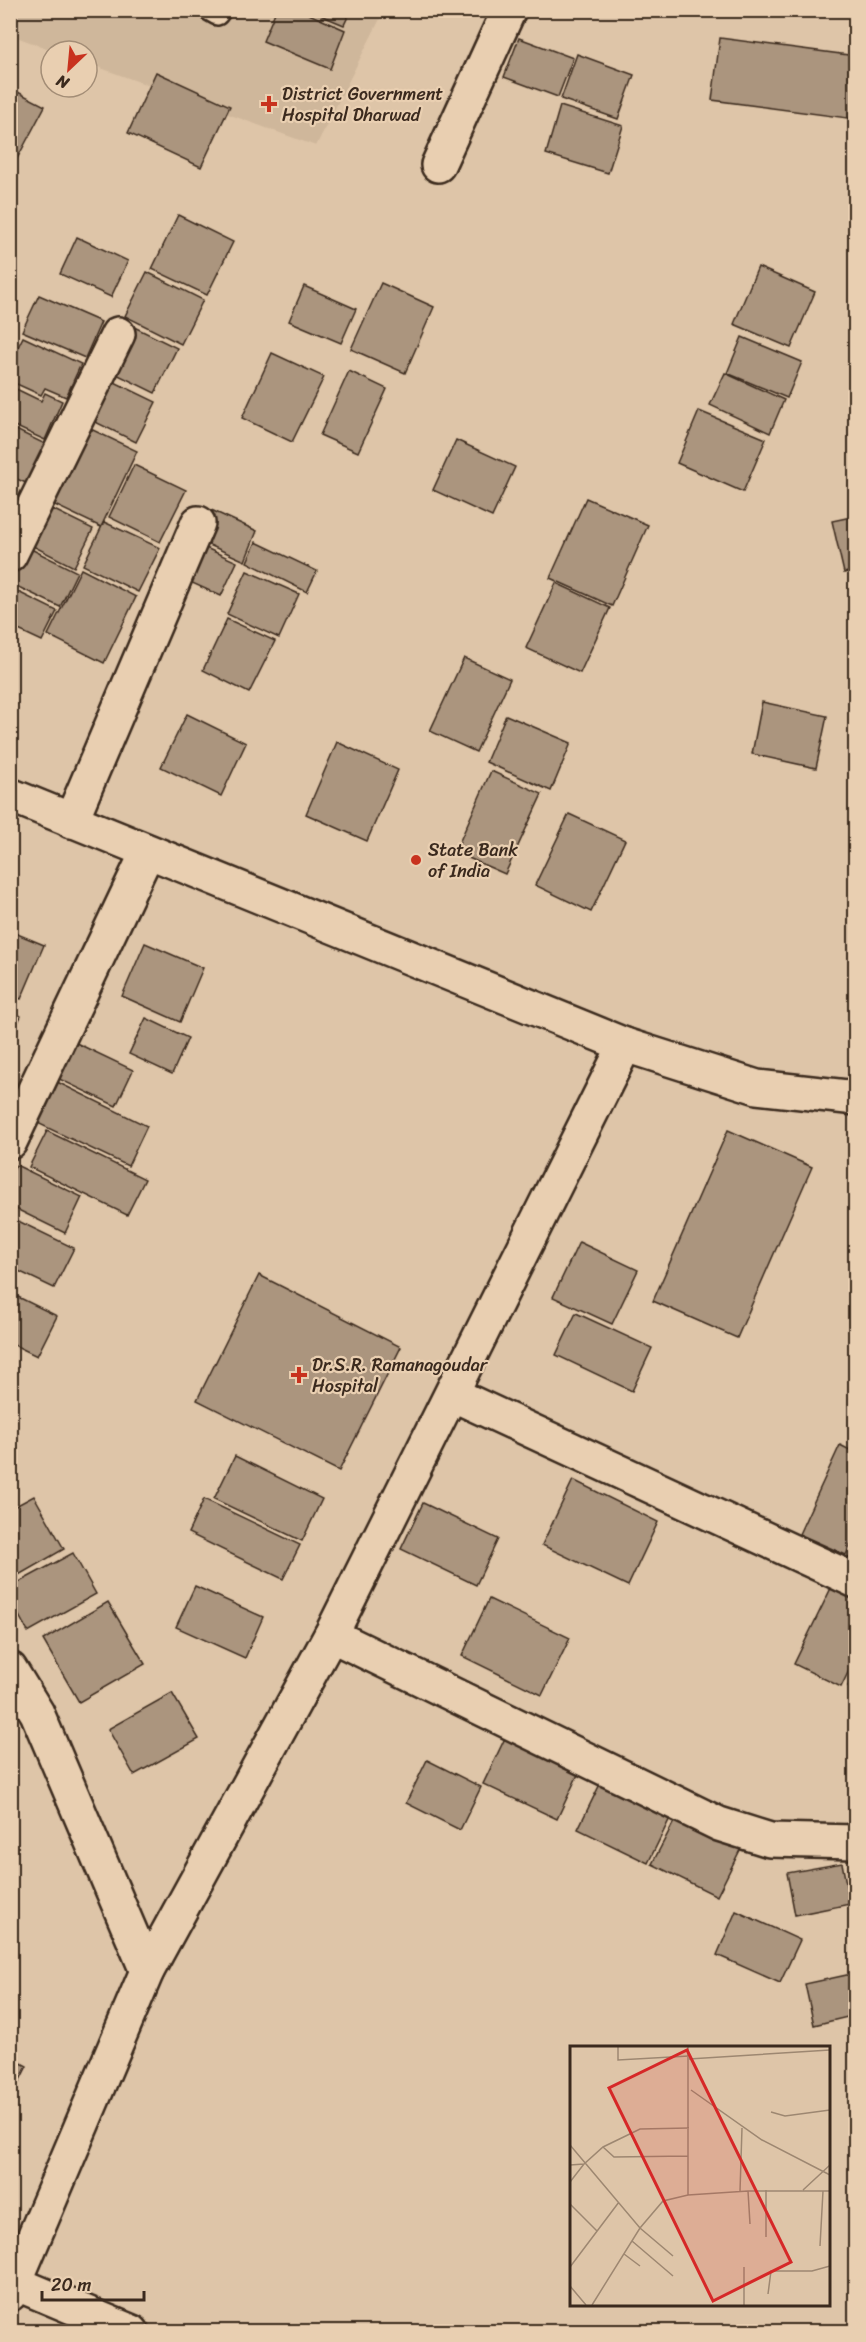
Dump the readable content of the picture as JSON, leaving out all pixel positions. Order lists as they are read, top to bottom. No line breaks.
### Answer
{"places":{"health":["District Government Hospital Dharwad","Dr.S.R. Ramanagoudar Hospital"],"other":["State Bank of India"]},"scale_bar":"20 m","north":"bottom left"}
